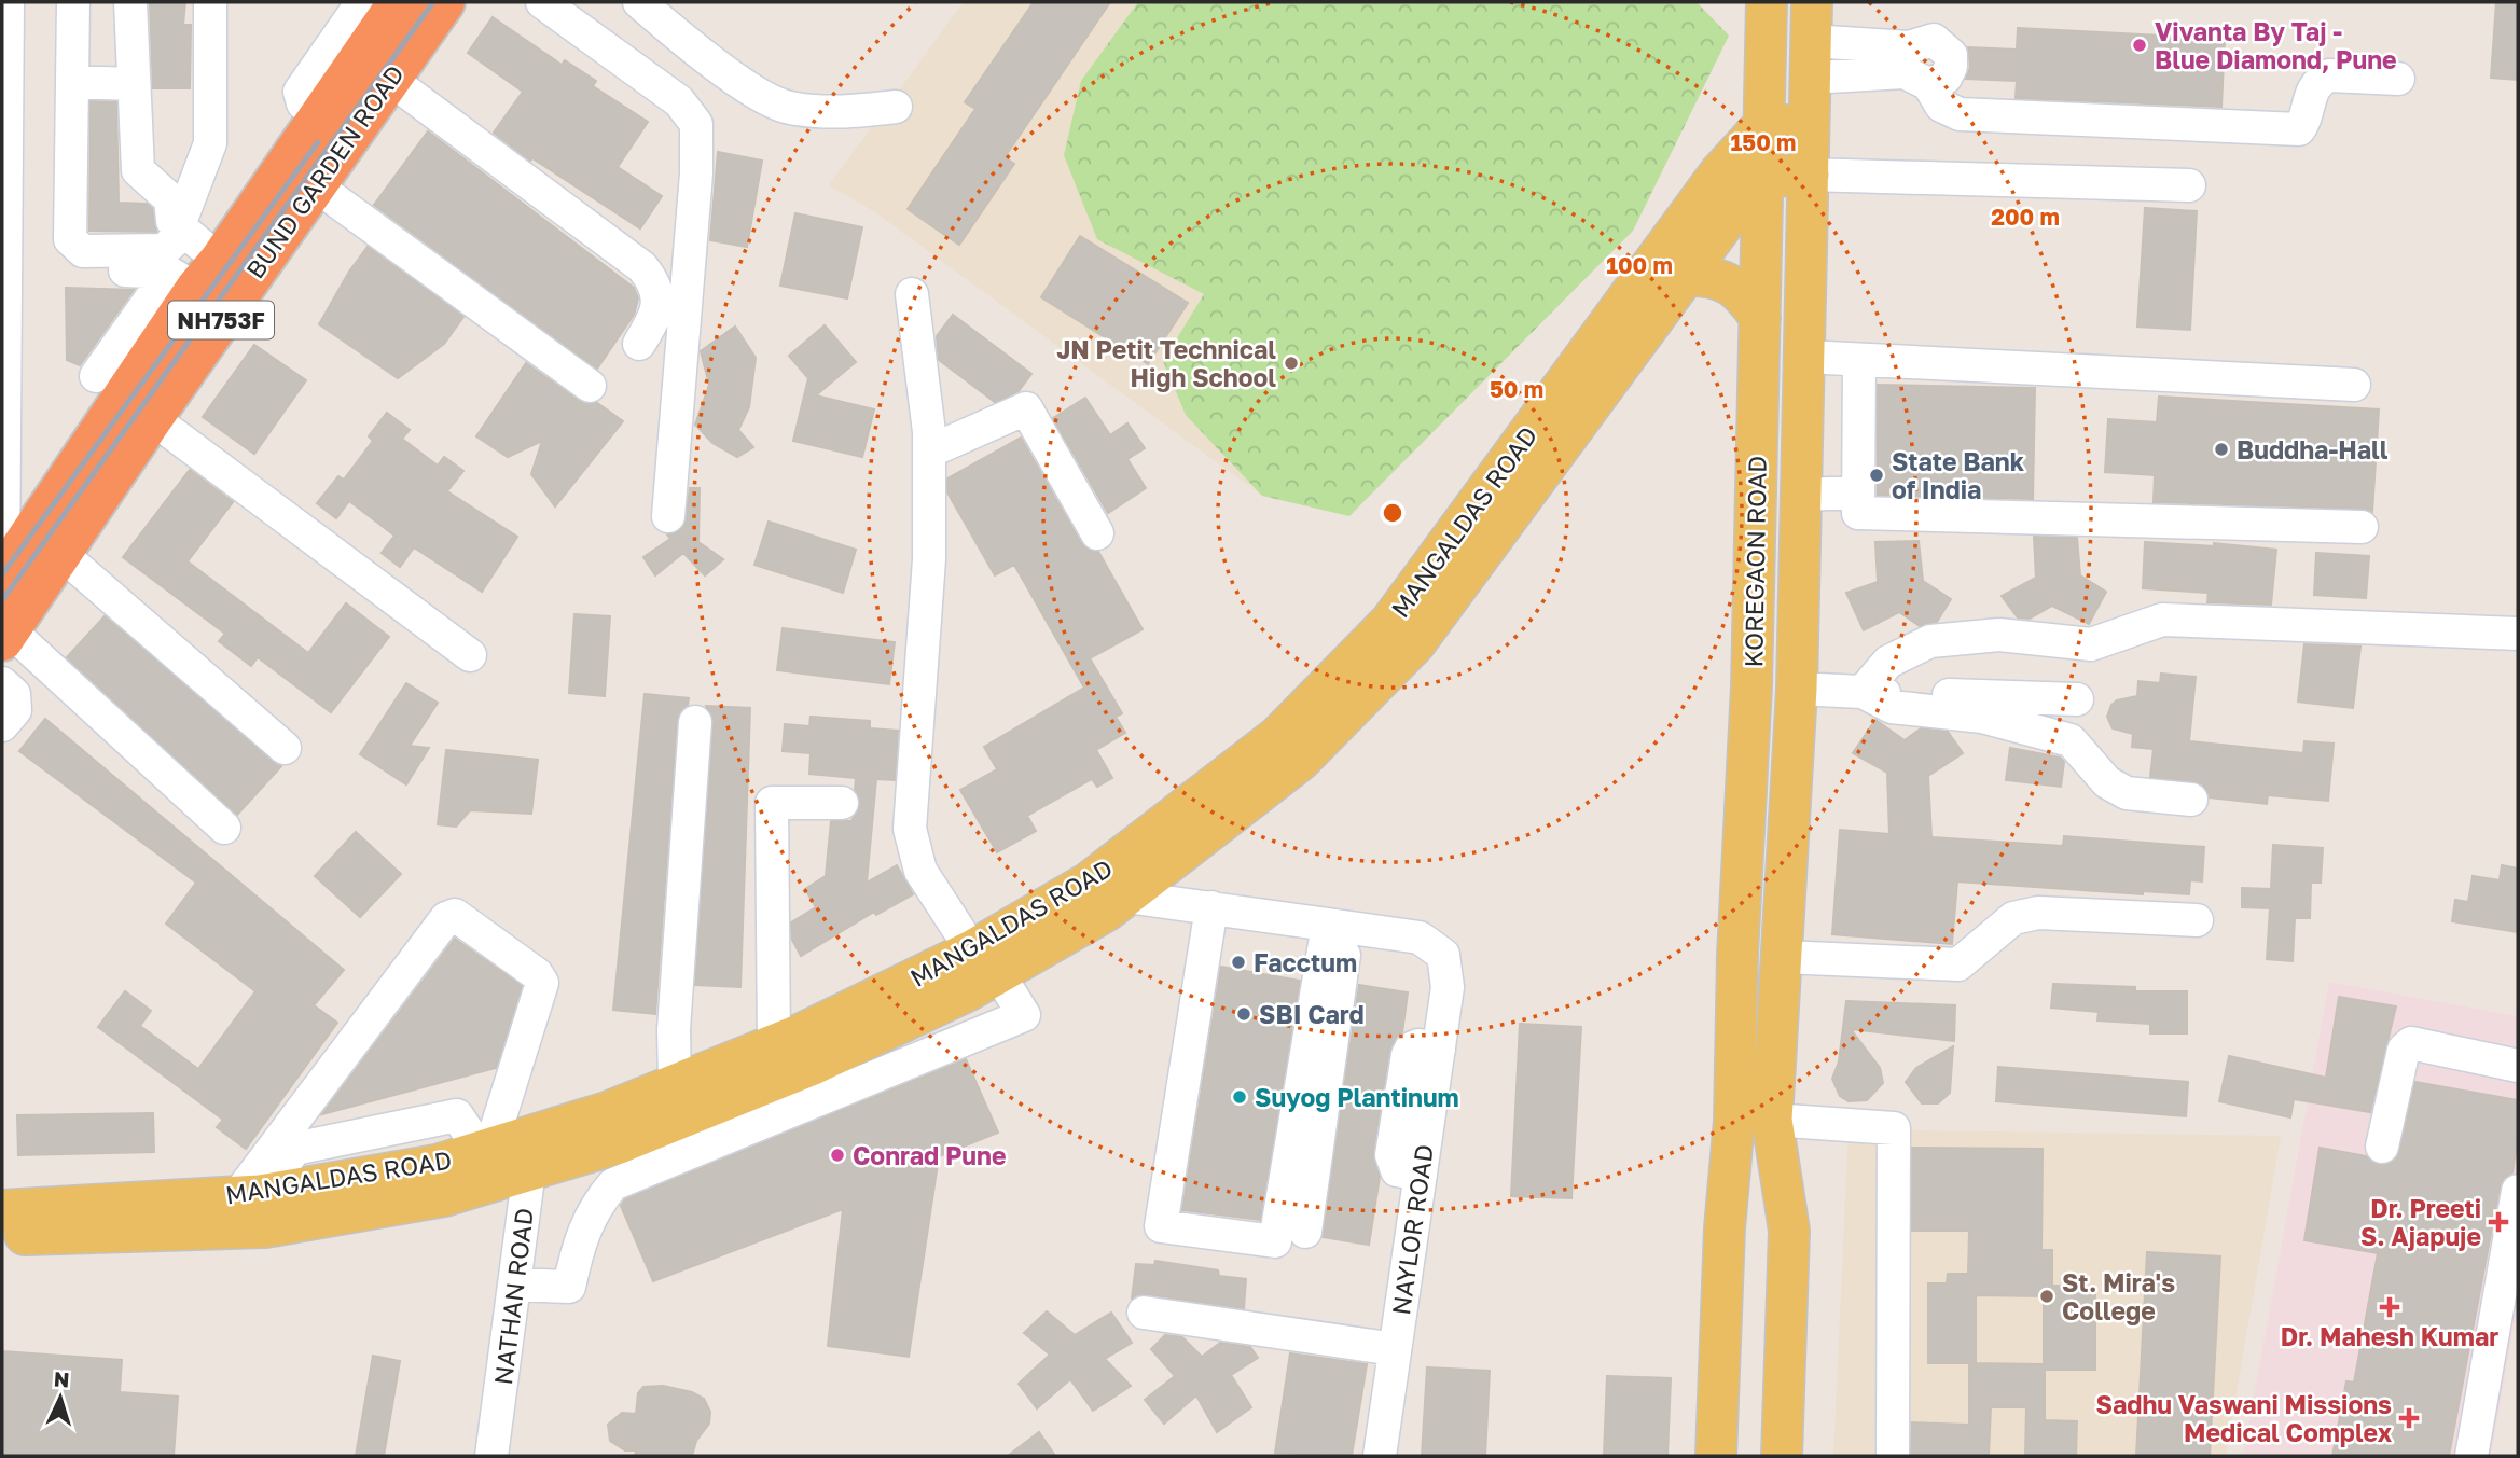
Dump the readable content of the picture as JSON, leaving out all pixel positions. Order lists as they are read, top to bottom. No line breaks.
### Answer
{"streets":{"highway":["BUND GARDEN ROAD","NH753F"],"main road":["MANGALDAS ROAD","KOREGAON ROAD"],"street":["NAYLOR ROAD","NATHAN ROAD"]},"crossings":[["MANGALDAS ROAD","KOREGAON ROAD"],["MANGALDAS ROAD","NAYLOR ROAD"],["MANGALDAS ROAD","NATHAN ROAD"]],"places":{"other":["Vivanta By Taj - Blue Diamond, Pune","JN Petit Technical High School","Buddha-Hall","State Bank of India","Facctum","SBI Card","Suyog Plantinum","Conrad Pune","St. Mira's College"],"health":["Dr. Preeti S. Ajapuje","Dr. Mahesh Kumar","Sadhu Vaswani Missions Medical Complex"]},"north":"top","rings":["150 m","200 m","100 m","50 m"]}
